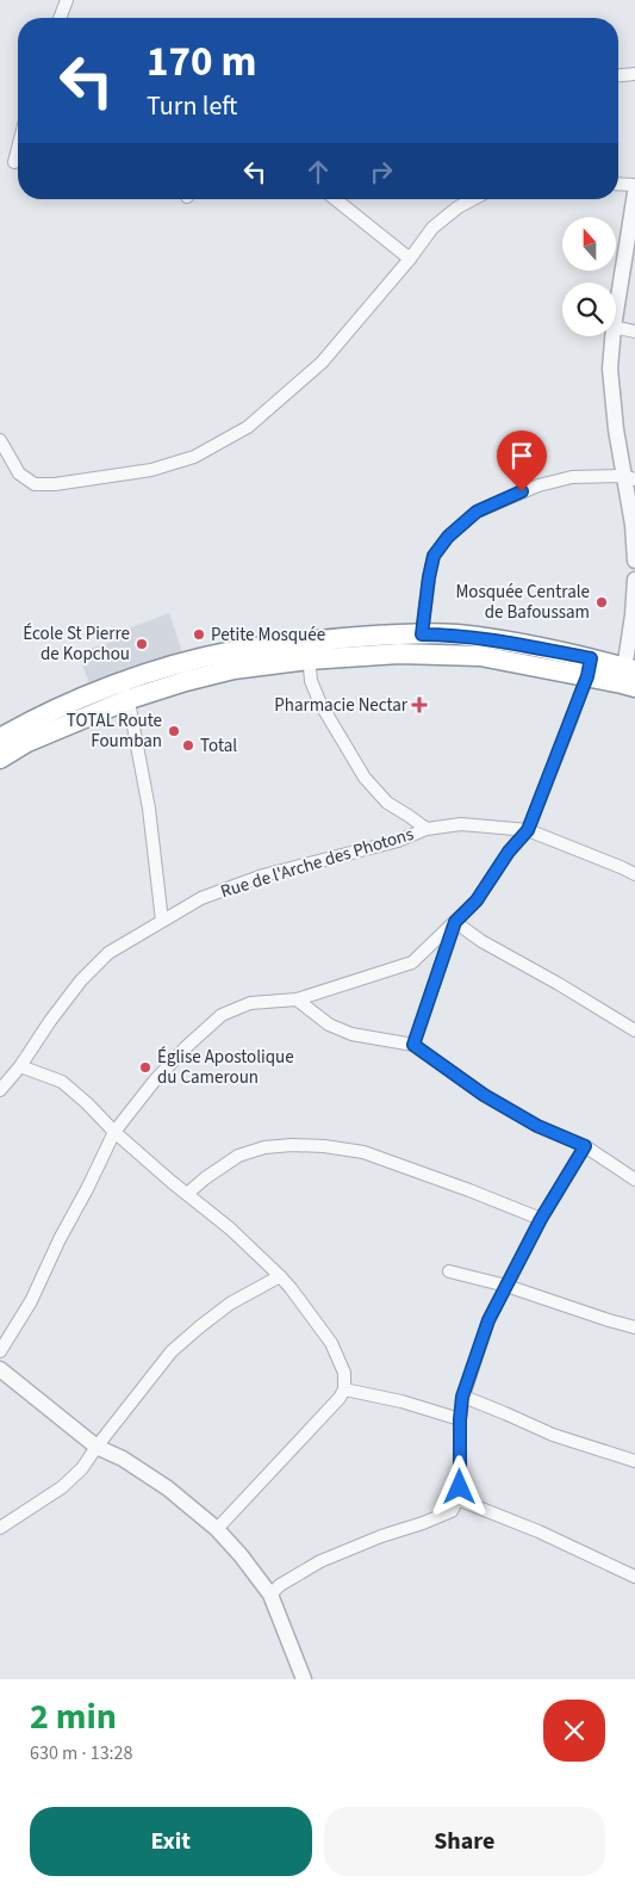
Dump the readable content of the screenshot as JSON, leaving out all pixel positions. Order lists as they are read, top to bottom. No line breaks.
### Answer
{"streets":{"street":["Rue de l'Arche des Photons"]},"places":{"other":["Mosquée Centrale de Bafoussam","Petite Mosquée","École St Pierre de Kopchou","TOTAL Route Foumban","Total","Église Apostolique du Cameroun"],"health":["Pharmacie Nectar"]},"north":"top","page":{"turn":["170 m","Turn left"],"heading":["2 min","630 m · 13:28"],"buttons":["Exit","Share"]}}
